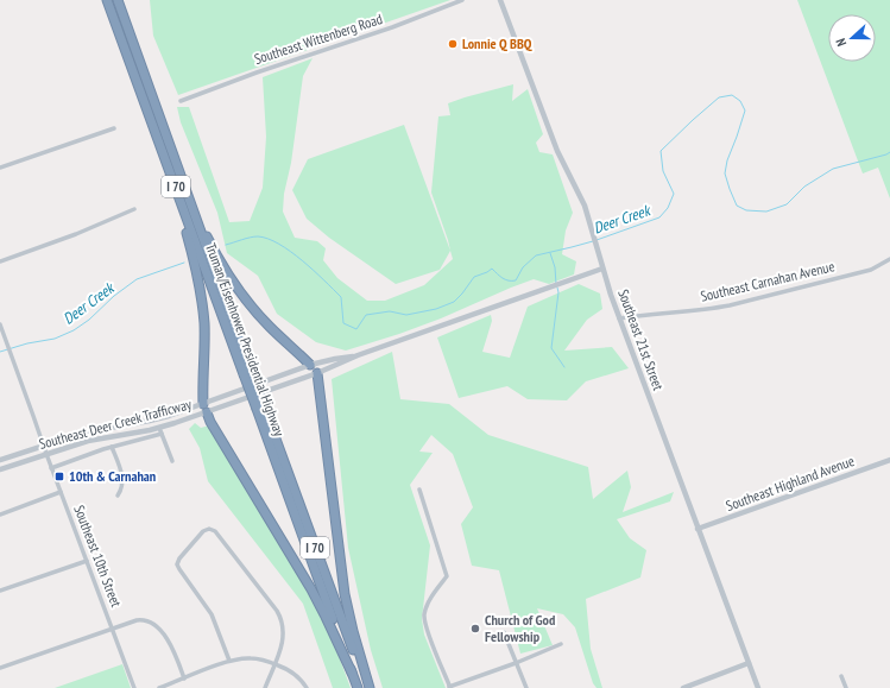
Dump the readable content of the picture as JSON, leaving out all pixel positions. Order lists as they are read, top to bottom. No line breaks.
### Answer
{"streets":{"highway":["I 70","Truman/Eisenhower Presidential Highway"],"street":["Southeast Wittenberg Road","Southeast Carnahan Avenue","Southeast 21st Street","Southeast Deer Creek Trafficway","Southeast Highland Avenue","Southeast 10th Street"]},"crossings":[["Southeast Carnahan Avenue","Southeast 21st Street"],["Southeast 21st Street","Southeast Highland Avenue"],["Southeast Deer Creek Trafficway","Southeast 10th Street"]],"water":["Deer Creek"],"places":{"other":["Lonnie Q BBQ","Church of God Fellowship"],"transit":["10th & Carnahan"]},"north":"left"}
